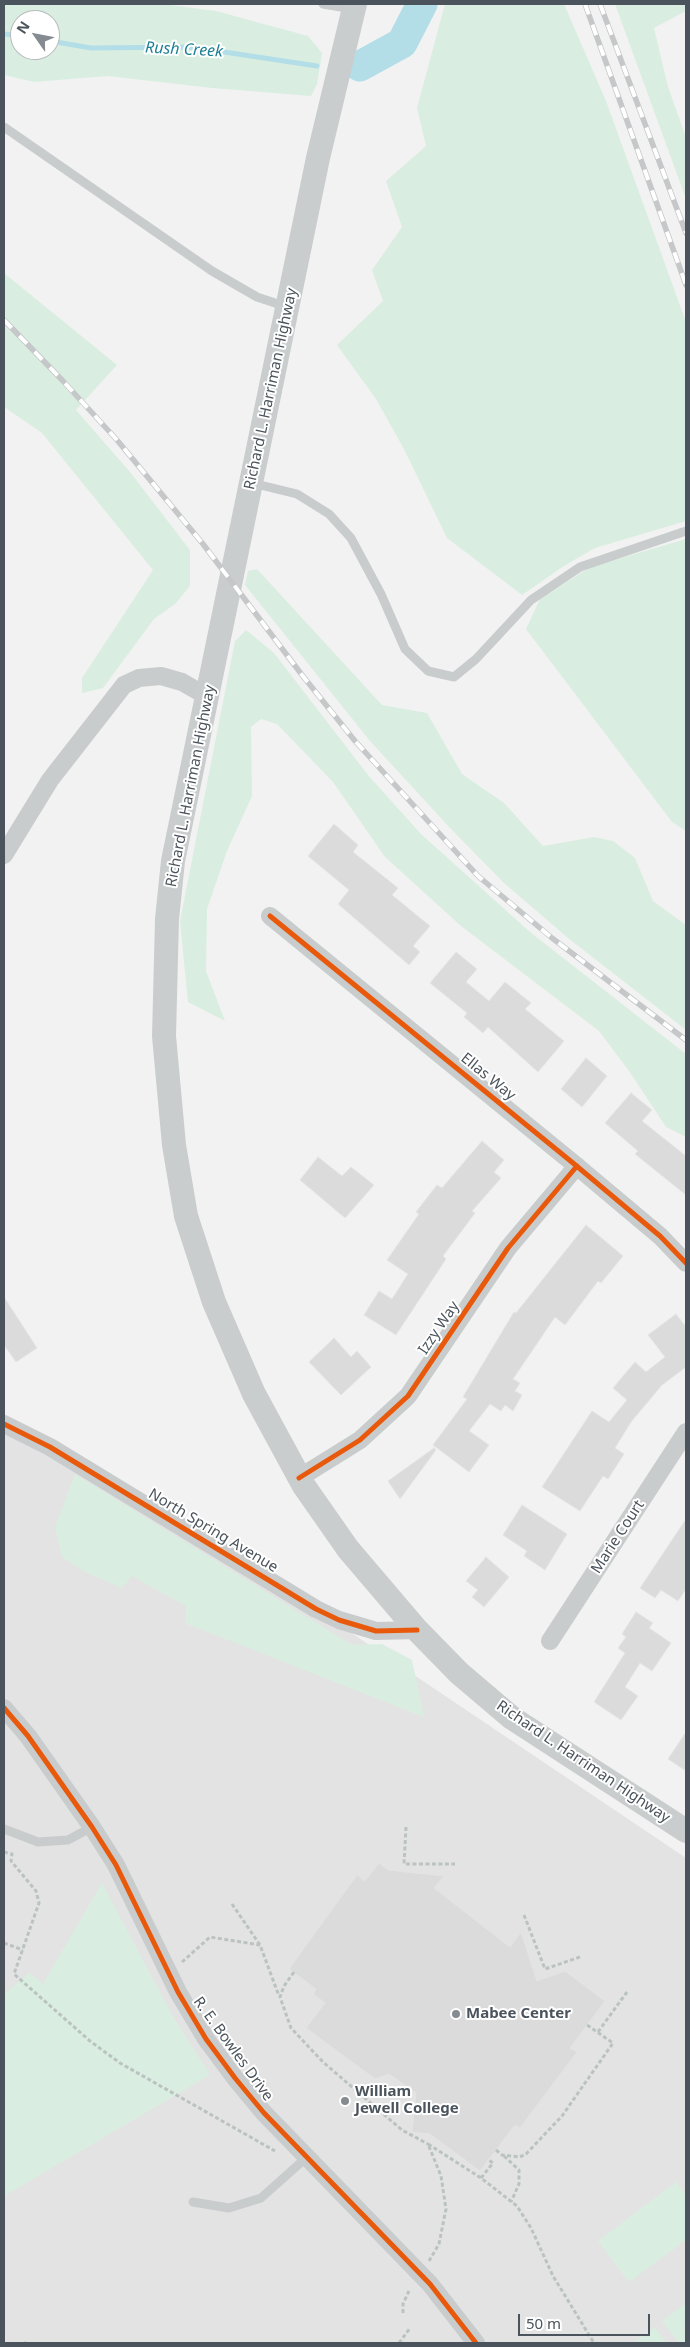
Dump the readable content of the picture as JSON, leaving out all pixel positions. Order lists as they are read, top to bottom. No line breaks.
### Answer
{"streets":{"main road":["Richard L. Harriman Highway"],"street":["Ellas Way","Izzy Way","North Spring Avenue","Marie Court","R. E. Bowles Drive"]},"crossings":[["Richard L. Harriman Highway","Izzy Way"],["Richard L. Harriman Highway","North Spring Avenue"],["Ellas Way","Izzy Way"]],"water":["Rush Creek"],"places":["Mabee Center","William Jewell College"],"scale_bar":"50 m","north":"top left"}
